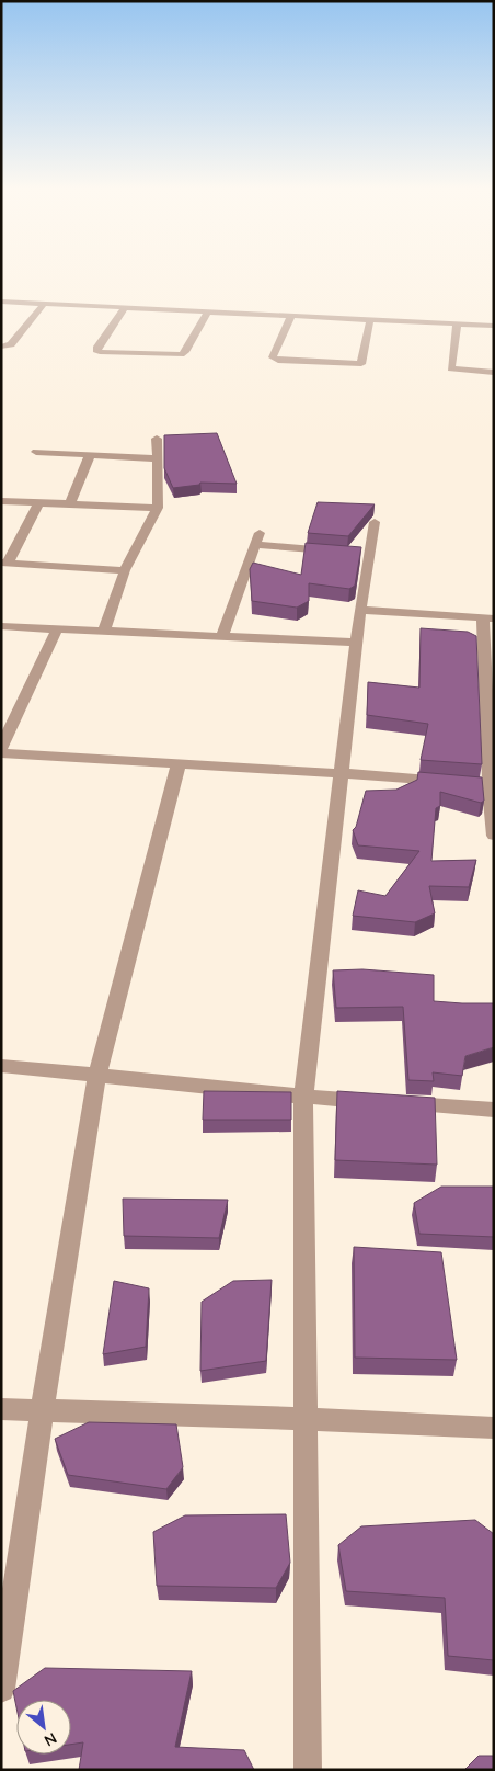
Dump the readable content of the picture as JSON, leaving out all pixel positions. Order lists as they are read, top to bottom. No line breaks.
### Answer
{"north":"bottom right"}
